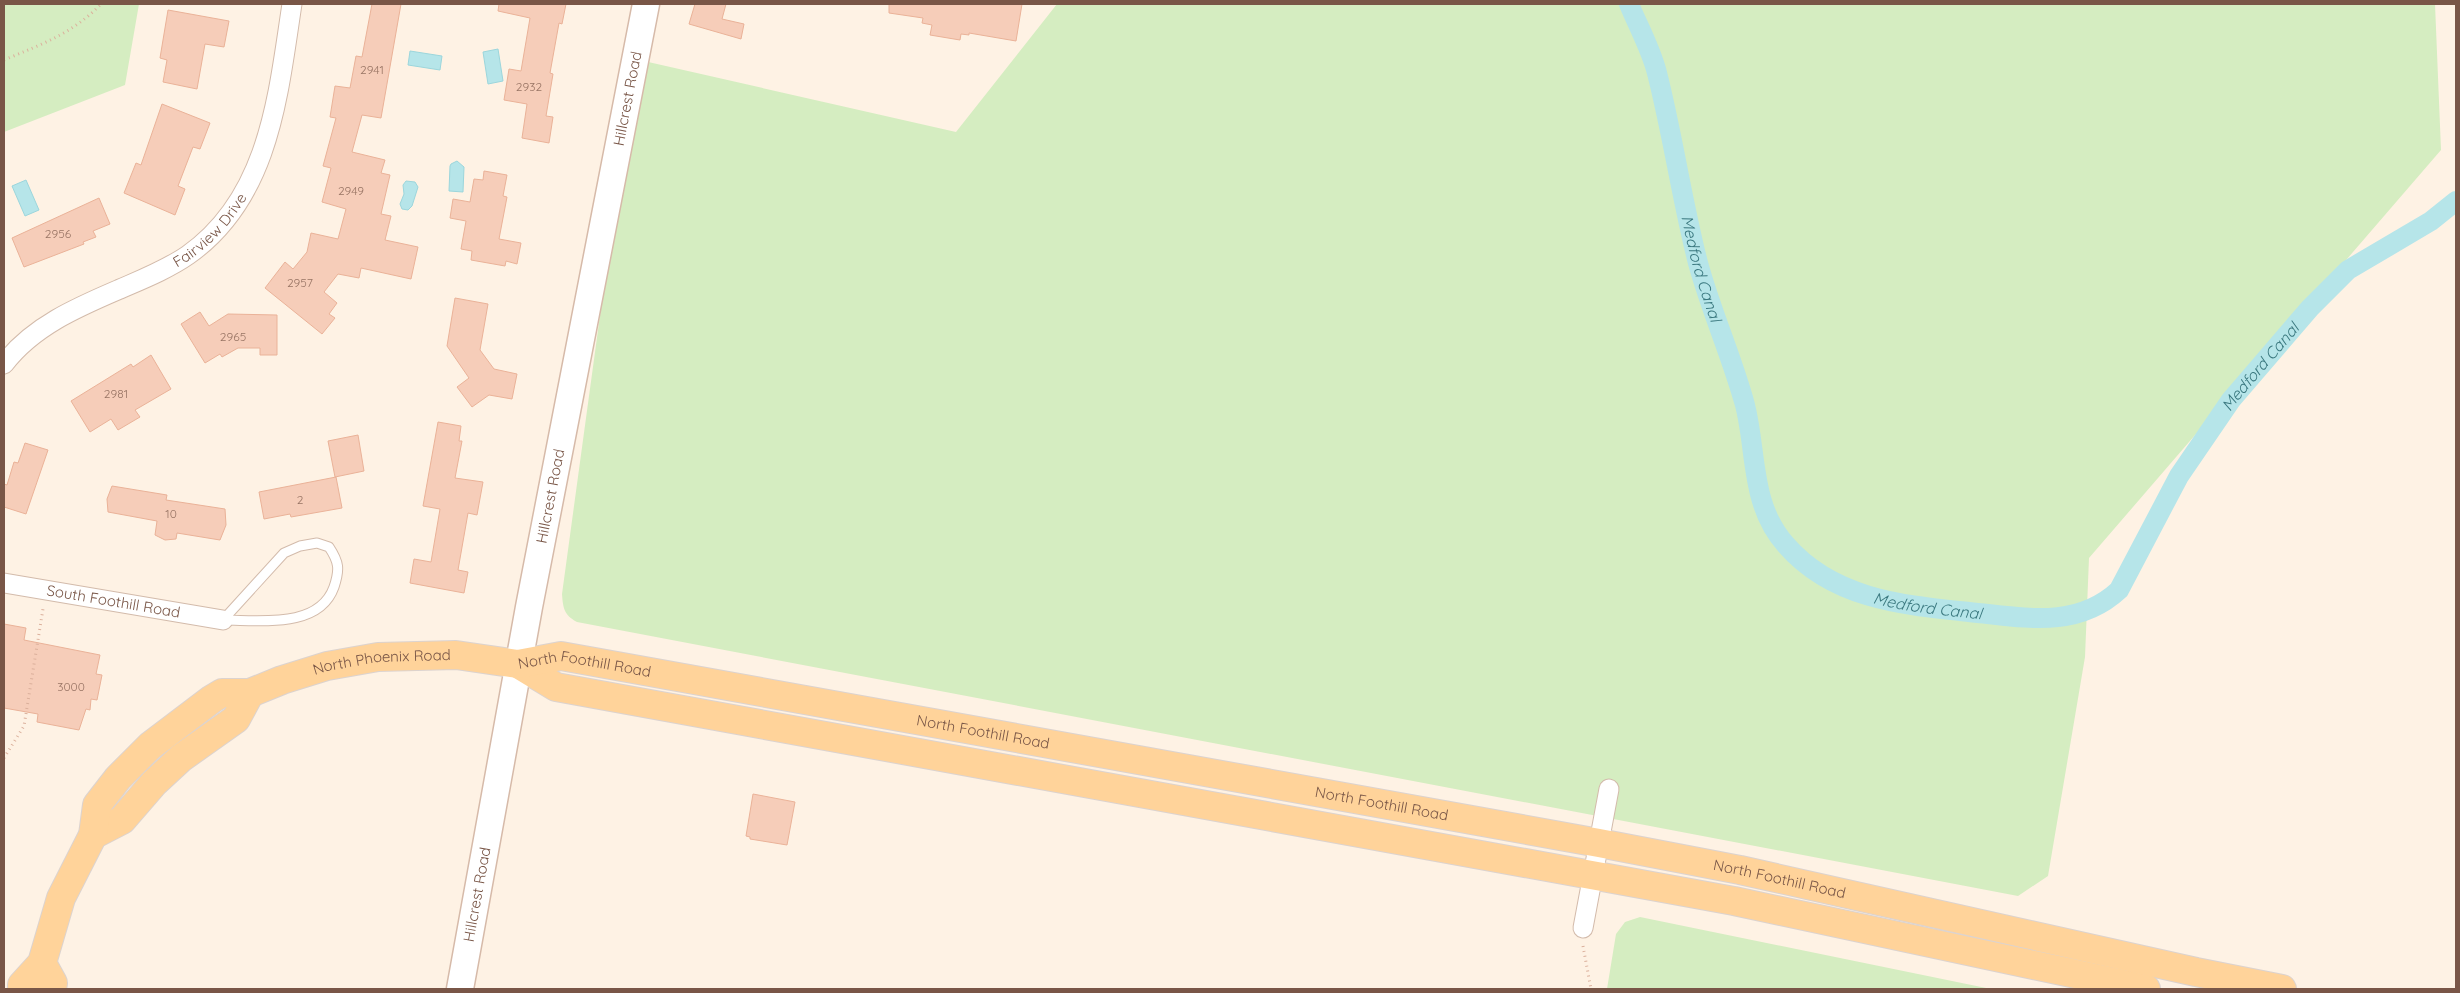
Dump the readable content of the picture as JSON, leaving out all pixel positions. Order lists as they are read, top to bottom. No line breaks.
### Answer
{"streets":{"main road":["North Phoenix Road","North Foothill Road"],"street":["Hillcrest Road","Fairview Drive","South Foothill Road"]},"crossings":[["Hillcrest Road","North Phoenix Road"],["Hillcrest Road","North Foothill Road"],["North Phoenix Road","North Foothill Road"]],"water":["Medford Canal"],"house_numbers":["2941","2932","2949","2956","2957","2965","2981","2","10","3000"]}
